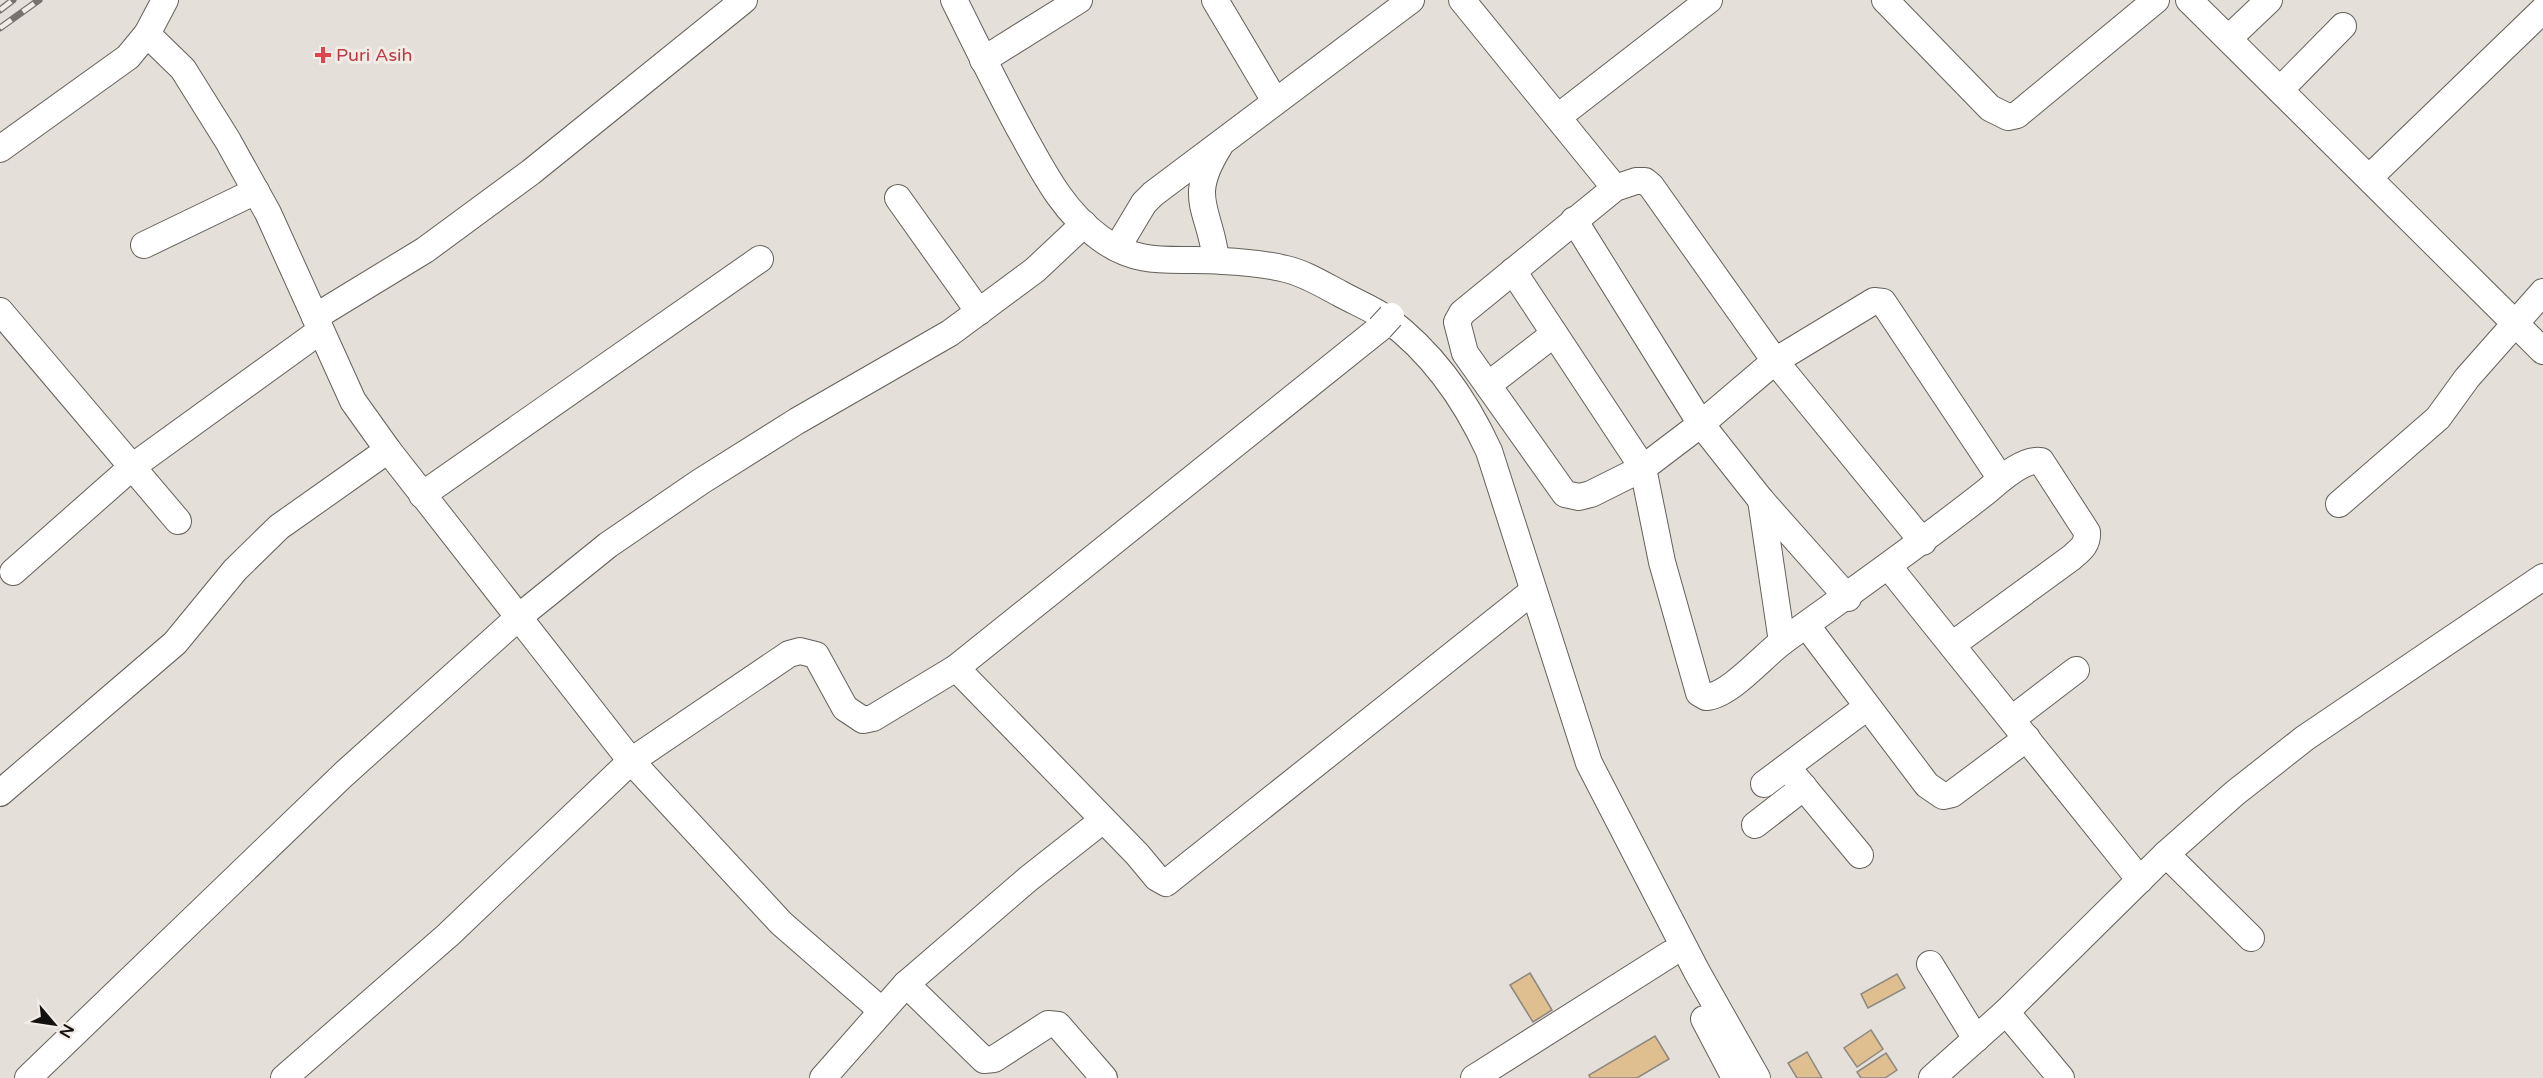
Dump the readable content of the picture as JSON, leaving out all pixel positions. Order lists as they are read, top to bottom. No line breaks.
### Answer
{"places":{"health":["Puri Asih"]},"north":"bottom right"}
